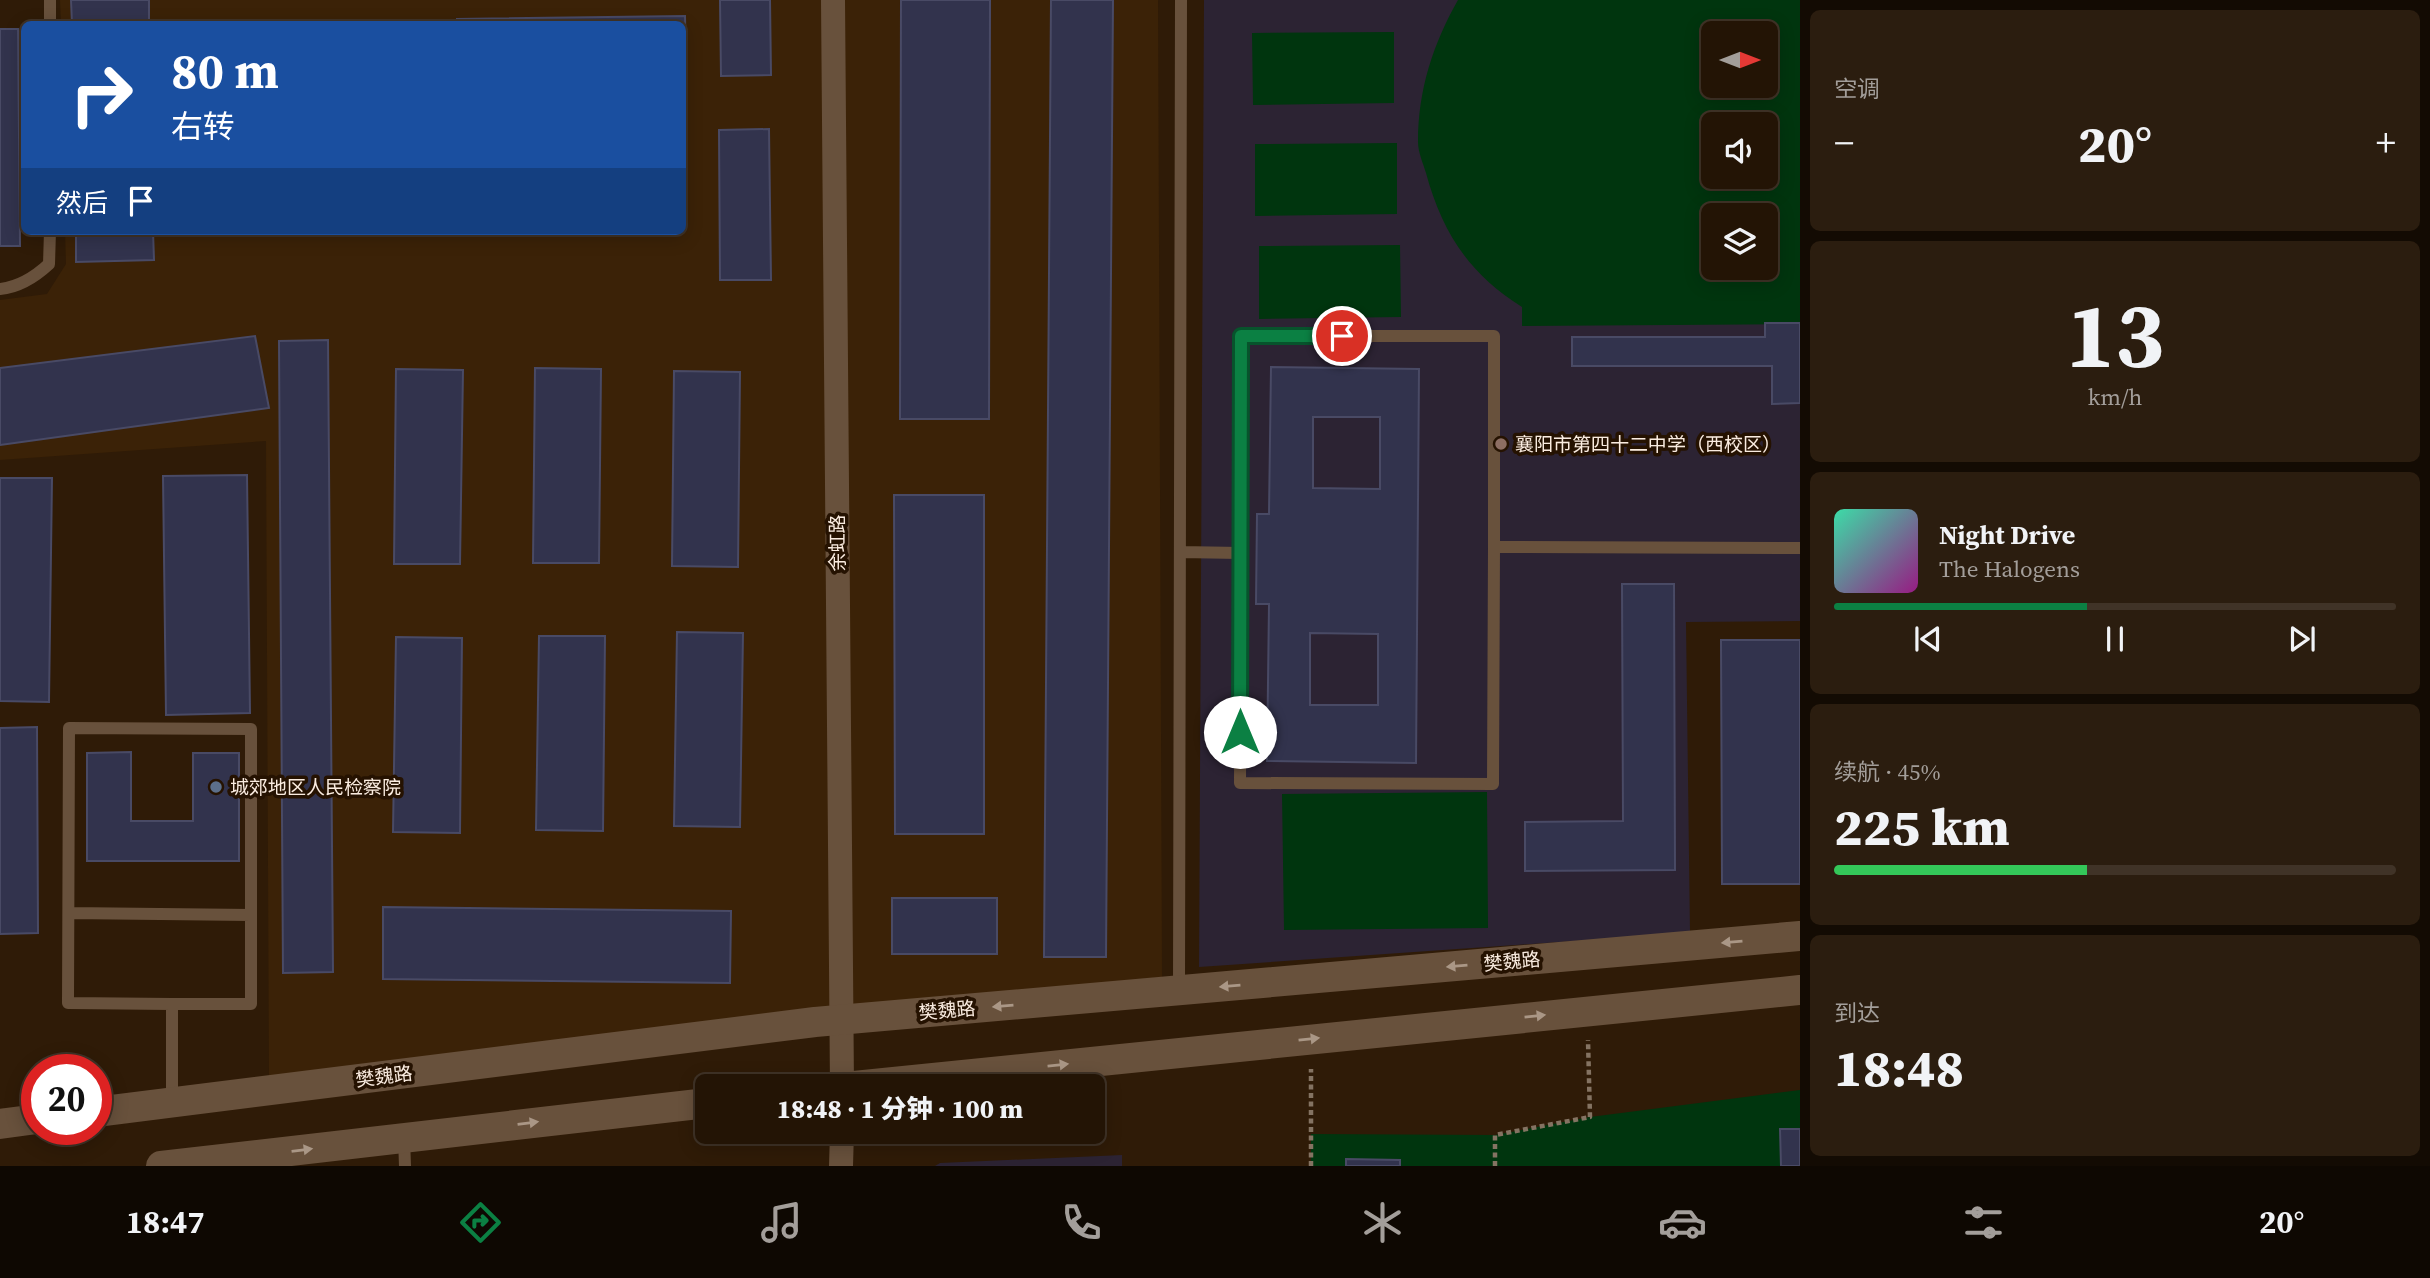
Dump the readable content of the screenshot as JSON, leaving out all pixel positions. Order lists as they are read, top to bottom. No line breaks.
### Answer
{"streets":{"street":["余虹路","樊魏路"]},"crossings":[["余虹路","樊魏路"]],"places":["襄阳市第四十二中学（西校区）","城郊地区人民检察院"],"north":"right","page":{"tile":["空调",["13","km/h"],["续航 · 45%","225 km"],["到达","18:48"]],"turn":["80 m","右转"],"heat":["−","20°","+"],"then":"然后","song":["Night Drive","The Halogens"],"limit":"20","trip":"18:48 · 1 分钟 · 100 m","tabs":["18:47","20°"]}}
